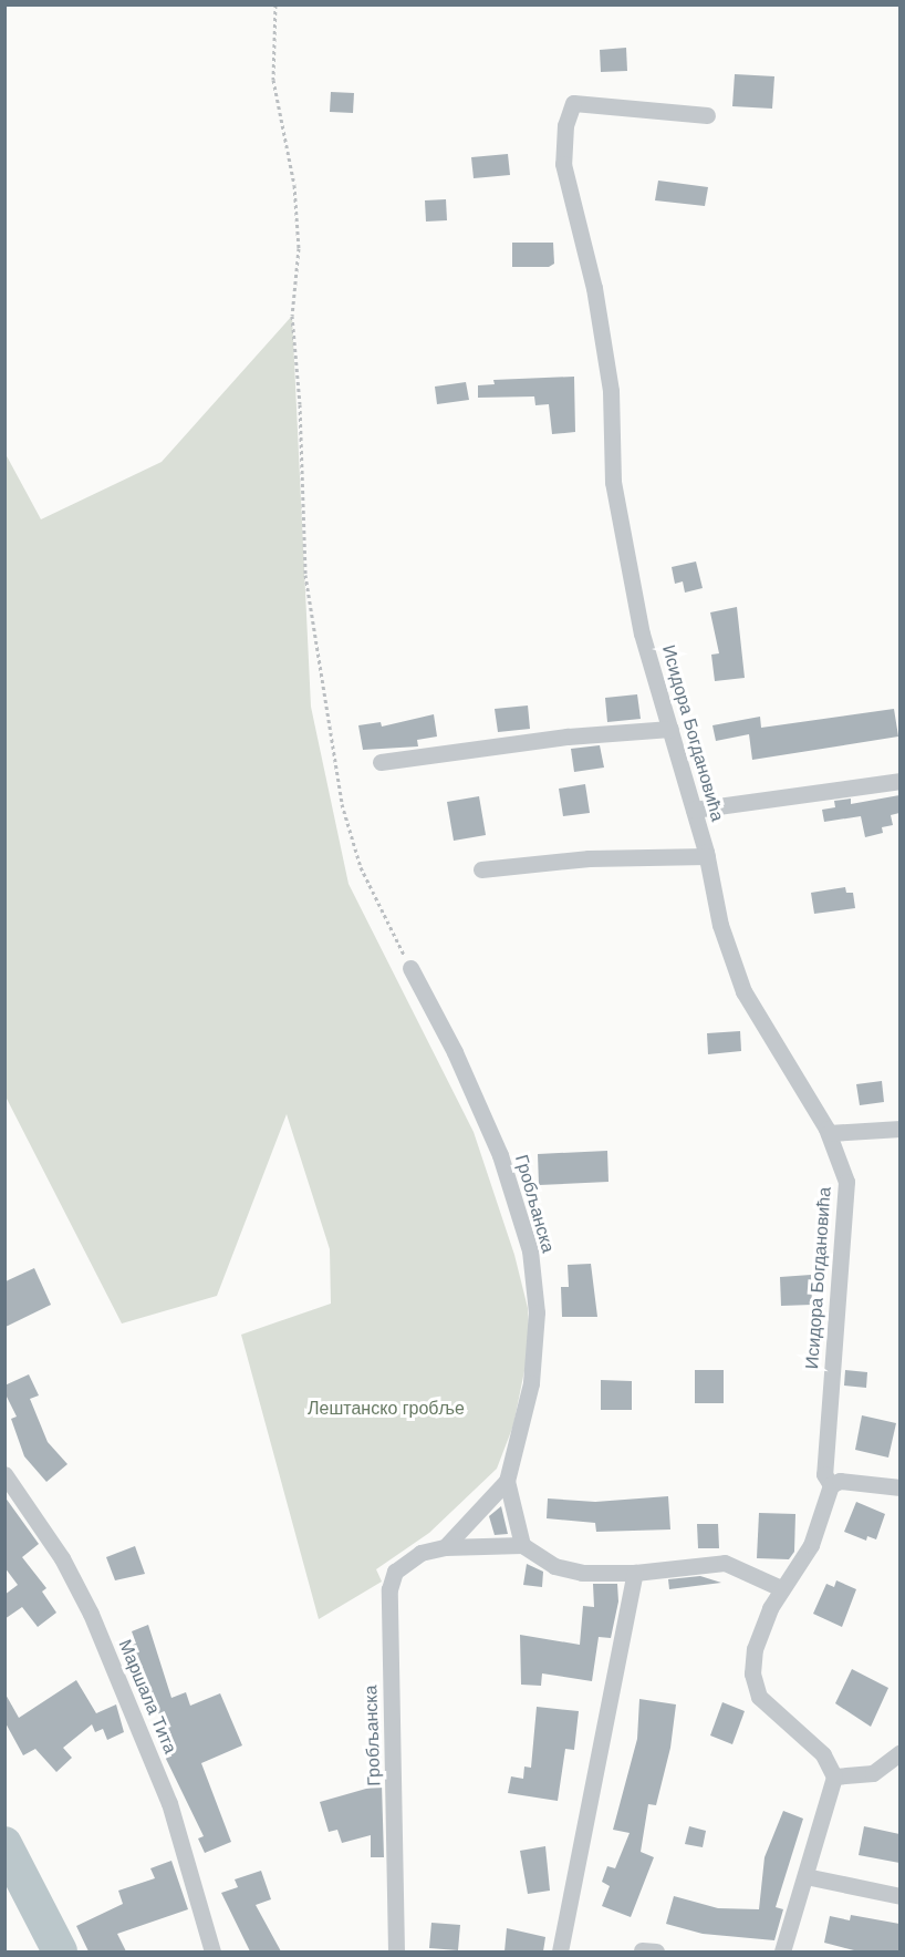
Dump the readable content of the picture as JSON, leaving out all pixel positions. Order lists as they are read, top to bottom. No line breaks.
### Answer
{"streets":{"street":["Исидора Богдановића","Гробљанска","Маршала Тита"]},"parks":["Лештанско гробље"]}
